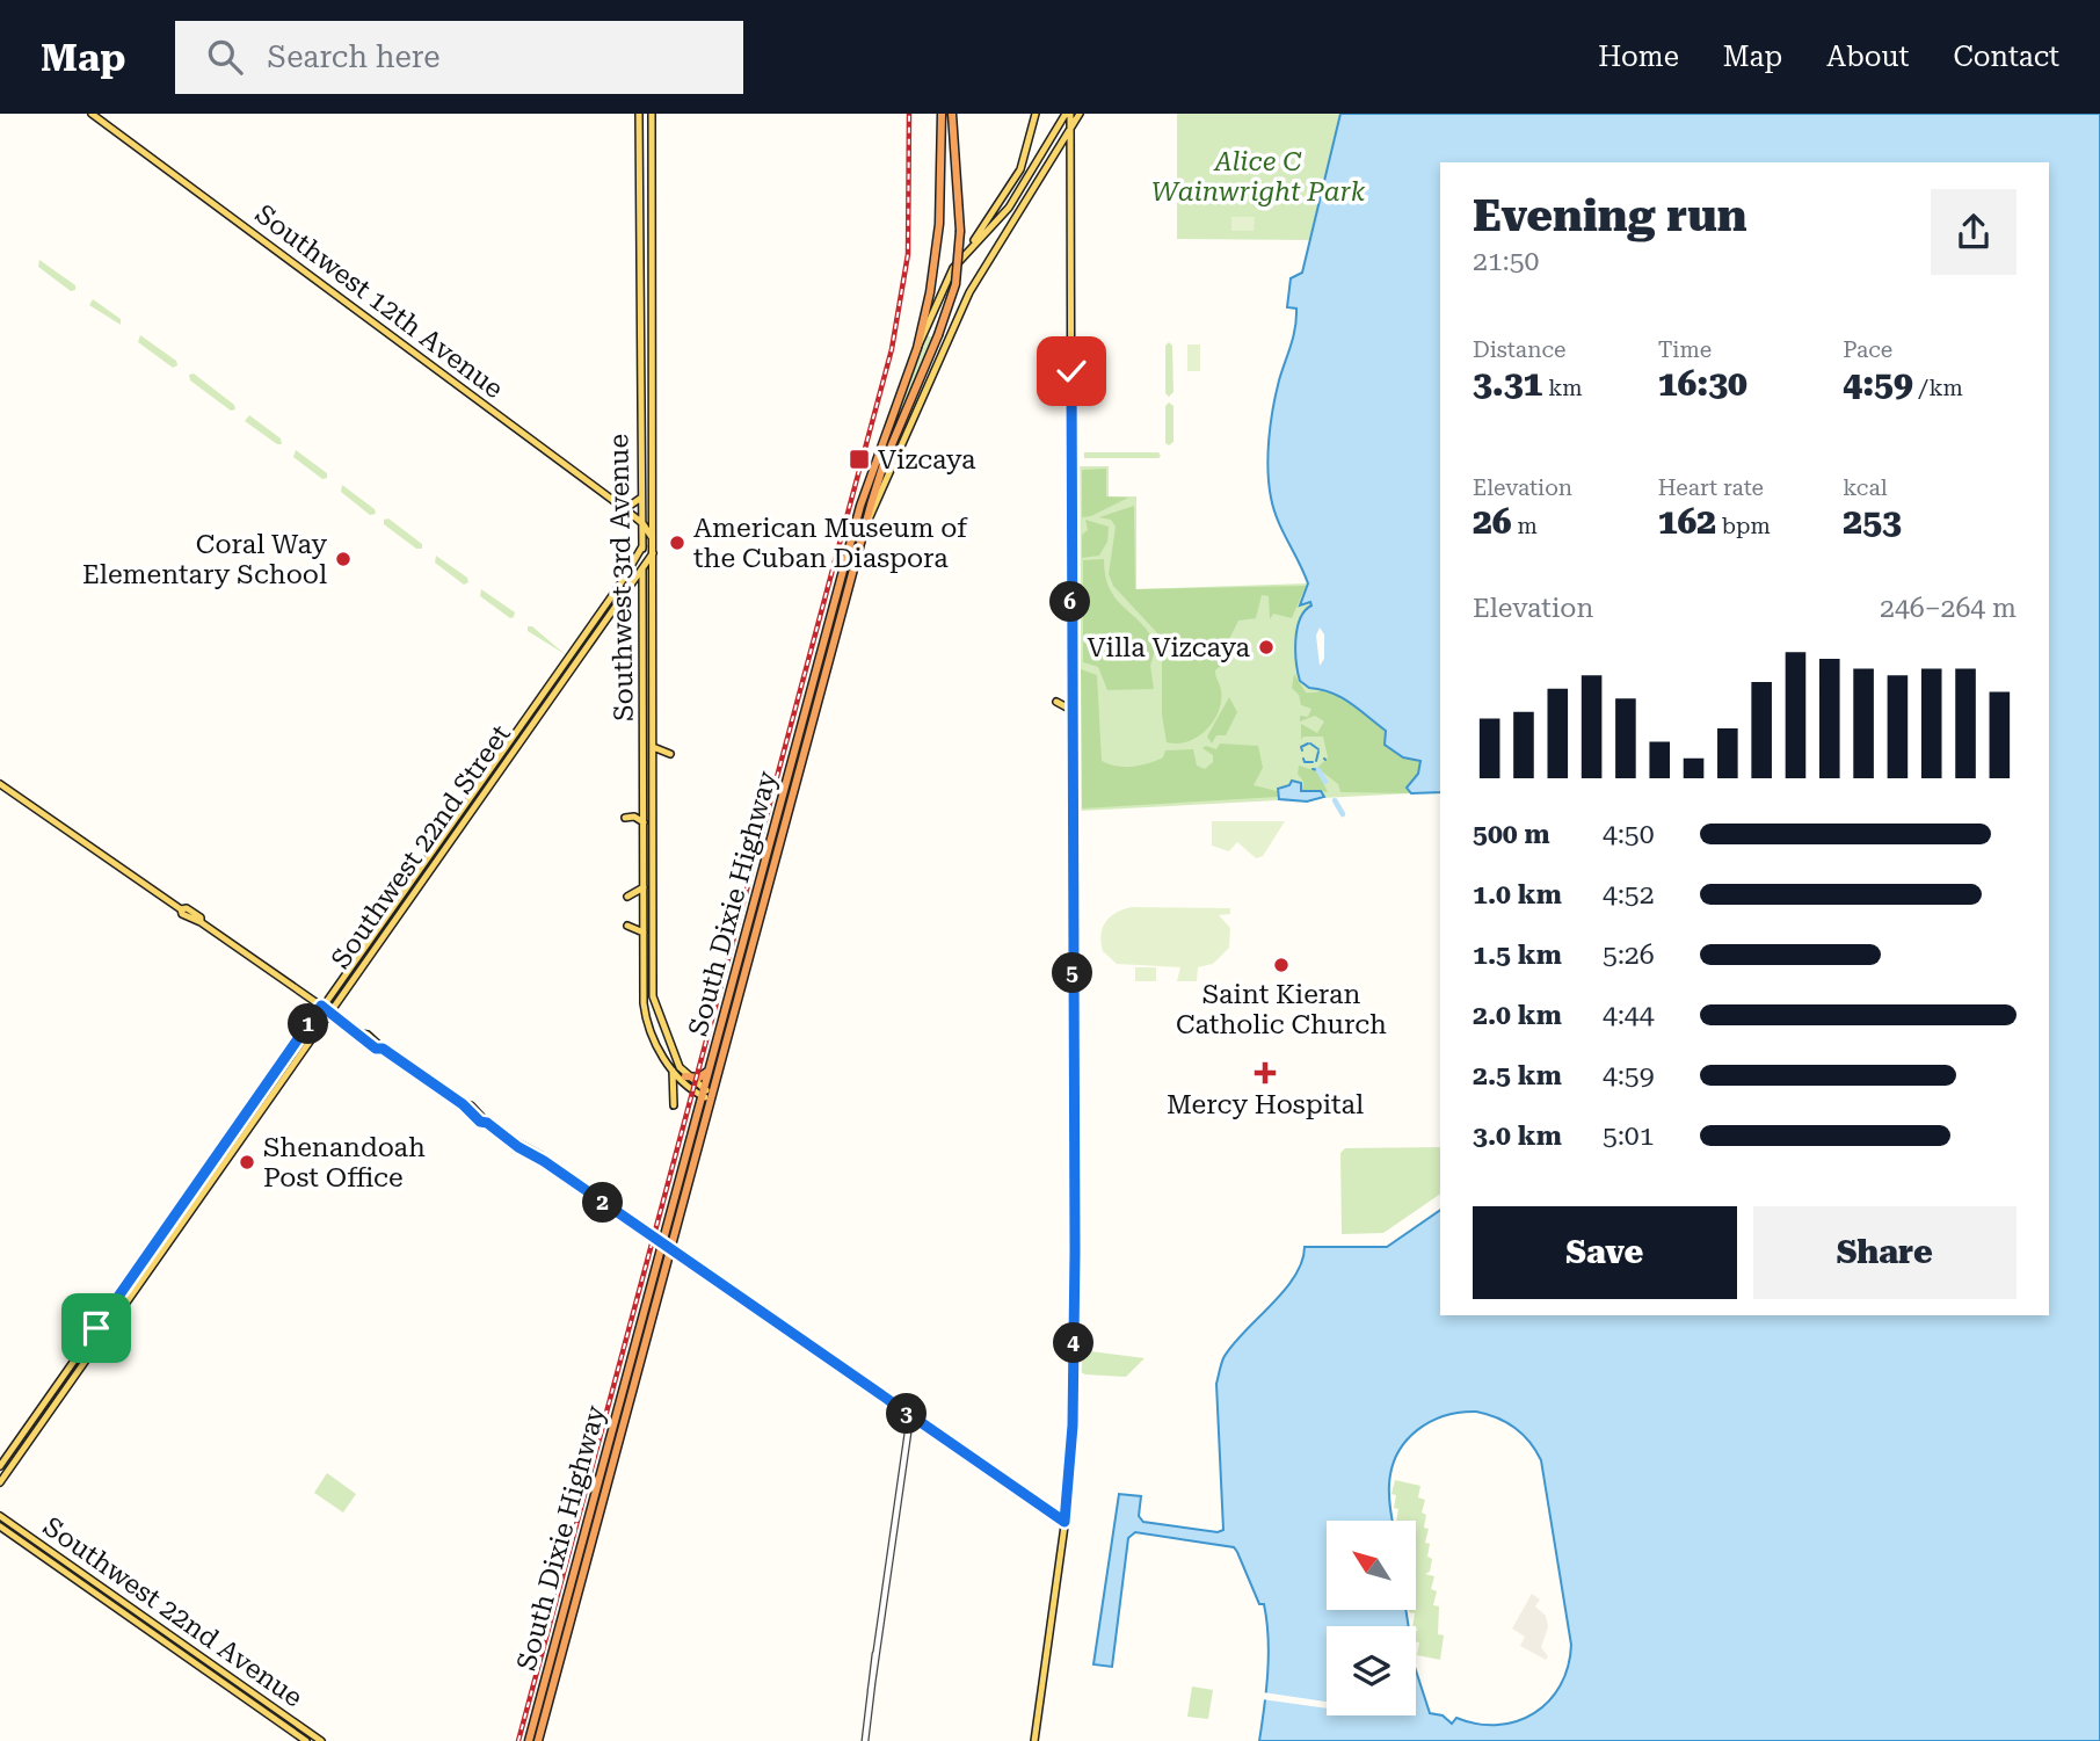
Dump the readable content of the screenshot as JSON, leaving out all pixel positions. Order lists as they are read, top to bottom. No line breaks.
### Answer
{"streets":{"highway":["South Dixie Highway"],"main road":["Southwest 12th Avenue","Southwest 3rd Avenue","Southwest 22nd Street","Southwest 22nd Avenue"]},"crossings":[["Southwest 12th Avenue","Southwest 3rd Avenue"],["Southwest 3rd Avenue","Southwest 22nd Street"]],"parks":["Alice C Wainwright Park"],"places":{"transit":["Vizcaya"],"other":["American Museum of the Cuban Diaspora","Coral Way Elementary School","Villa Vizcaya","Saint Kieran Catholic Church","Shenandoah Post Office"],"health":["Mercy Hospital"]},"north":"top left","page":{"header":"Map","search":"Search here","nav":["Home","Map","About","Contact"],"heading":["Evening run","21:50"],"stats":[["Distance","3.31 km"],["Time","16:30"],["Pace","4:59 /km"],["Elevation","26 m"],["Heart rate","162 bpm"],["kcal","253"]],"chart":["Elevation","246–264 m"],"pins":["6","5","1","2","4","3"],"list":[{"name":"500 m","note":"4:50"},{"name":"1.0 km","note":"4:52"},{"name":"1.5 km","note":"5:26"},{"name":"2.0 km","note":"4:44"},{"name":"2.5 km","note":"4:59"},{"name":"3.0 km","note":"5:01"}],"buttons":["Save","Share"]}}
